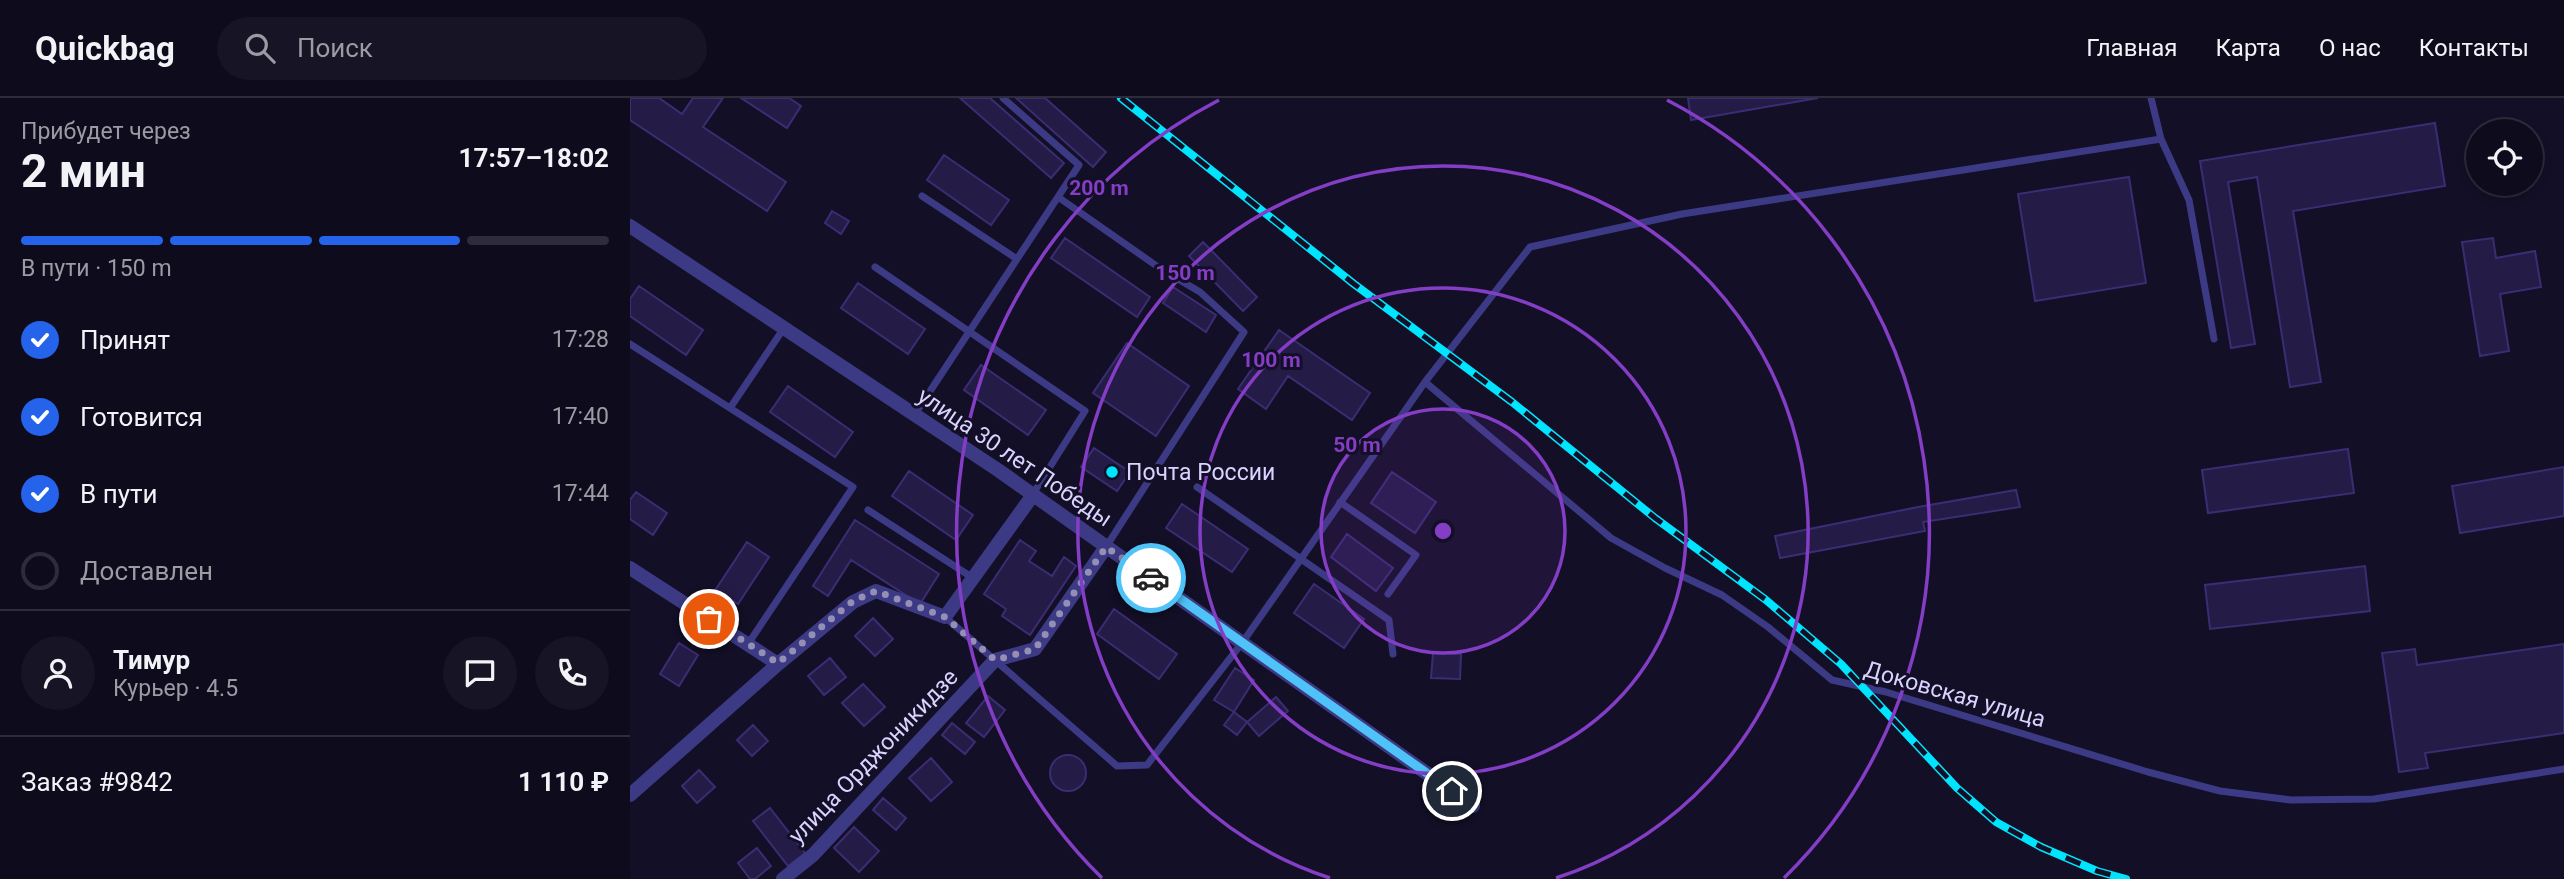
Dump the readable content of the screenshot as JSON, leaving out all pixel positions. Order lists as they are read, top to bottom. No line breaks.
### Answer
{"streets":{"street":["улица 30 лет Победы","улица Орджоникидзе"],"lane":["Доковская улица"]},"places":["Почта России"],"page":{"header":"Quickbag","search":"Поиск","nav":["Главная","Карта","О нас","Контакты"],"heading":["2 мин","Прибудет через","17:57–18:02"],"panel":["Тимур","Курьер · 4.5","Заказ #9842","1 110 ₽"],"bar":"В пути · 150 m","list":[["Принят","17:28"],["Готовится","17:40"],["В пути","17:44"],"Доставлен"]},"rings":["200 m","150 m","100 m","50 m"]}
